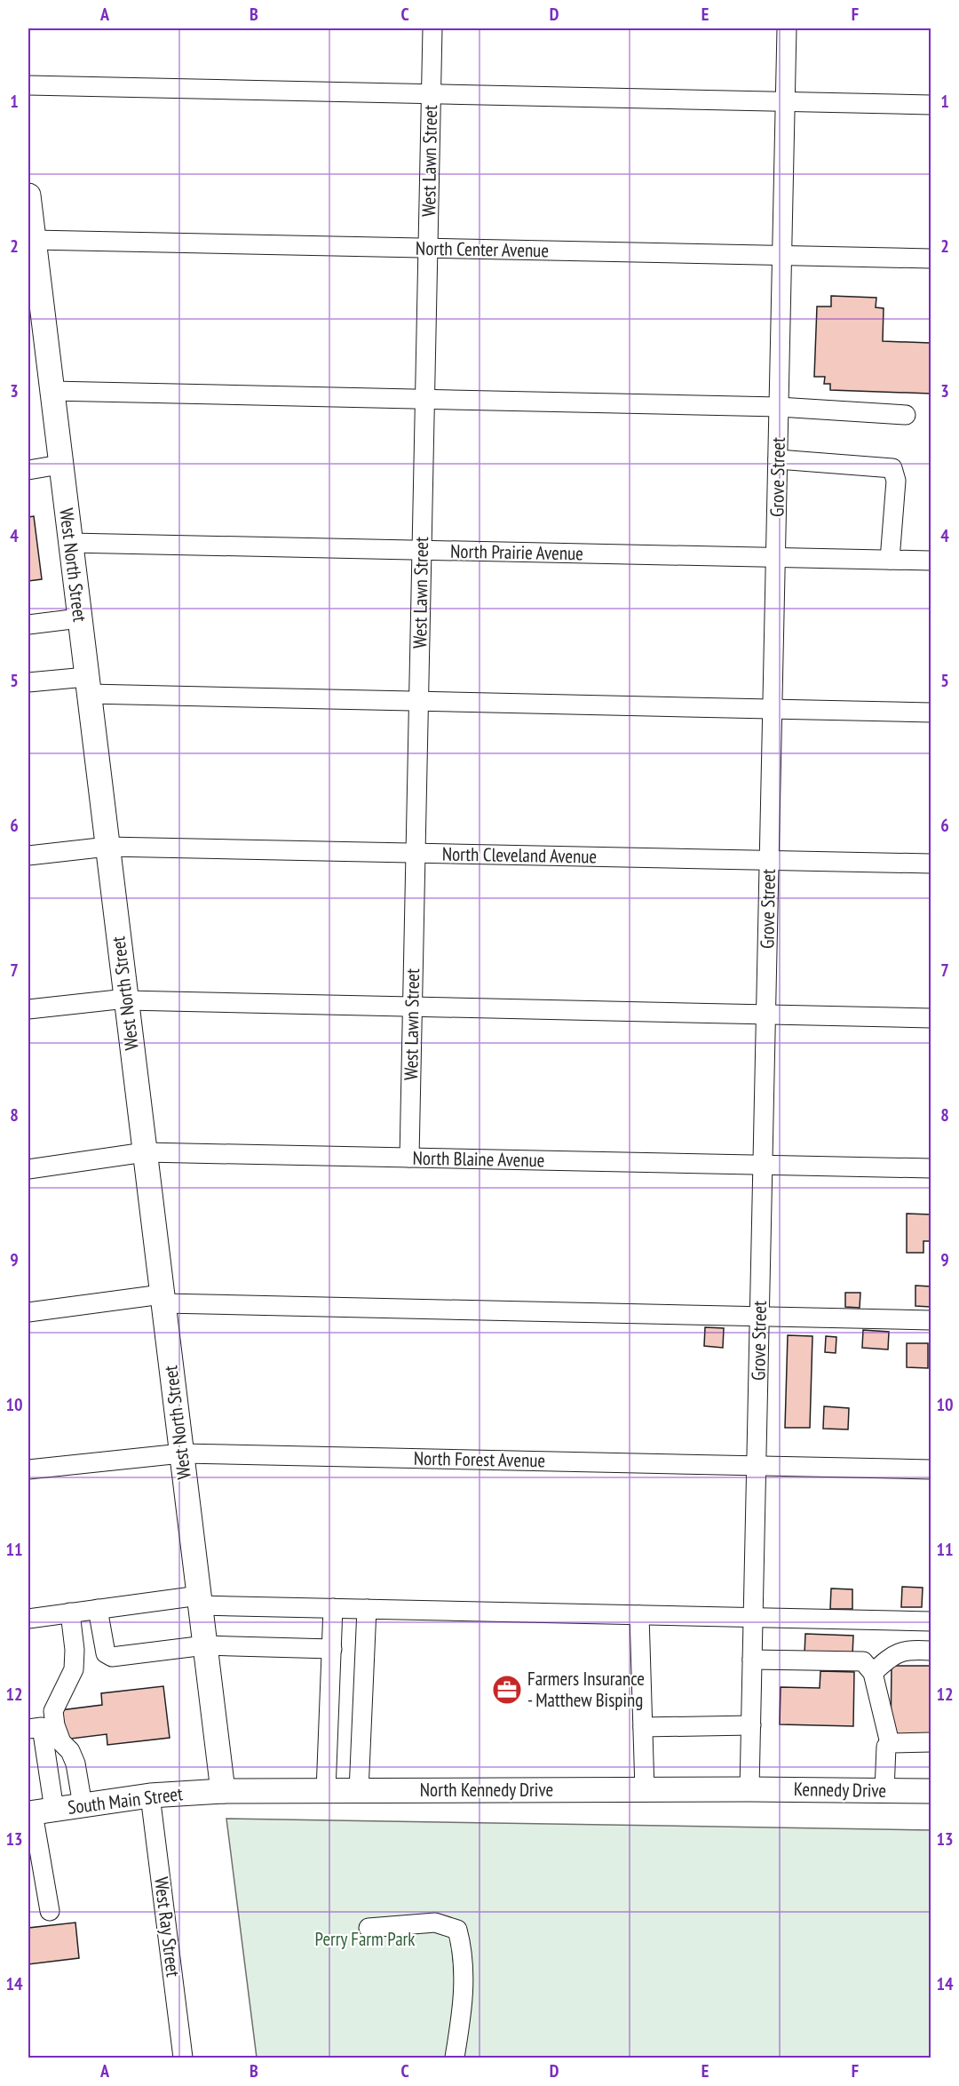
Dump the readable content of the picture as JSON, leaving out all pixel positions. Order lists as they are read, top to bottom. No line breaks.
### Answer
{"streets":{"main road":["West North Street","North Kennedy Drive","Kennedy Drive","South Main Street"],"street":["West Lawn Street","North Center Avenue","Grove Street","North Prairie Avenue","North Cleveland Avenue","North Blaine Avenue","North Forest Avenue","West Ray Street"]},"crossings":[["West Lawn Street","North Center Avenue"],["West Lawn Street","North Prairie Avenue"],["West Lawn Street","North Cleveland Avenue"],["West Lawn Street","North Blaine Avenue"],["North Center Avenue","Grove Street"],["North Center Avenue","West North Street"],["Grove Street","North Prairie Avenue"],["Grove Street","North Cleveland Avenue"],["Grove Street","North Blaine Avenue"],["Grove Street","North Forest Avenue"],["Grove Street","North Kennedy Drive"],["Grove Street","Kennedy Drive"],["North Prairie Avenue","West North Street"],["West North Street","North Cleveland Avenue"],["West North Street","North Blaine Avenue"],["West North Street","North Forest Avenue"],["West North Street","North Kennedy Drive"],["West North Street","South Main Street"],["North Kennedy Drive","Kennedy Drive"],["North Kennedy Drive","South Main Street"],["South Main Street","West Ray Street"]],"parks":["Perry Farm Park"],"places":{"office":["Farmers Insurance - Matthew Bisping"]},"grid":{"columns":["A","B","C","D","E","F"],"rows":["1","2","3","4","5","6","7","8","9","10","11","12","13","14"]}}
